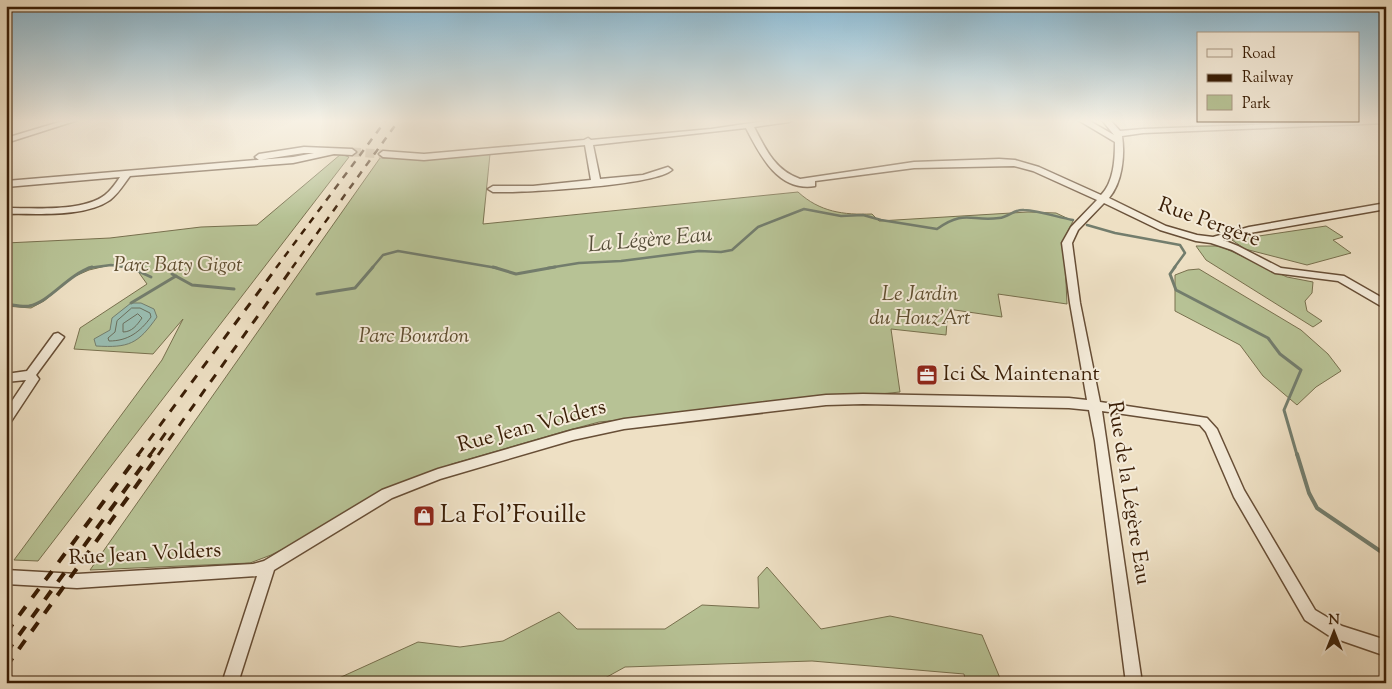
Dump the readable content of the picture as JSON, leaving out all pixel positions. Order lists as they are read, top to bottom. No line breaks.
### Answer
{"streets":{"street":["Rue Pergère","Rue Jean Volders","Rue de la Légère Eau"]},"crossings":[["Rue Pergère","Rue de la Légère Eau"],["Rue Jean Volders","Rue de la Légère Eau"]],"water":["La Légère Eau"],"parks":["Parc Baty Gigot","Le Jardin du Houz’Art","Parc Bourdon"],"places":{"office":["Ici & Maintenant"],"shop":["La Fol'Fouille"]},"legend":["Road","Railway","Park"],"north":"top"}
